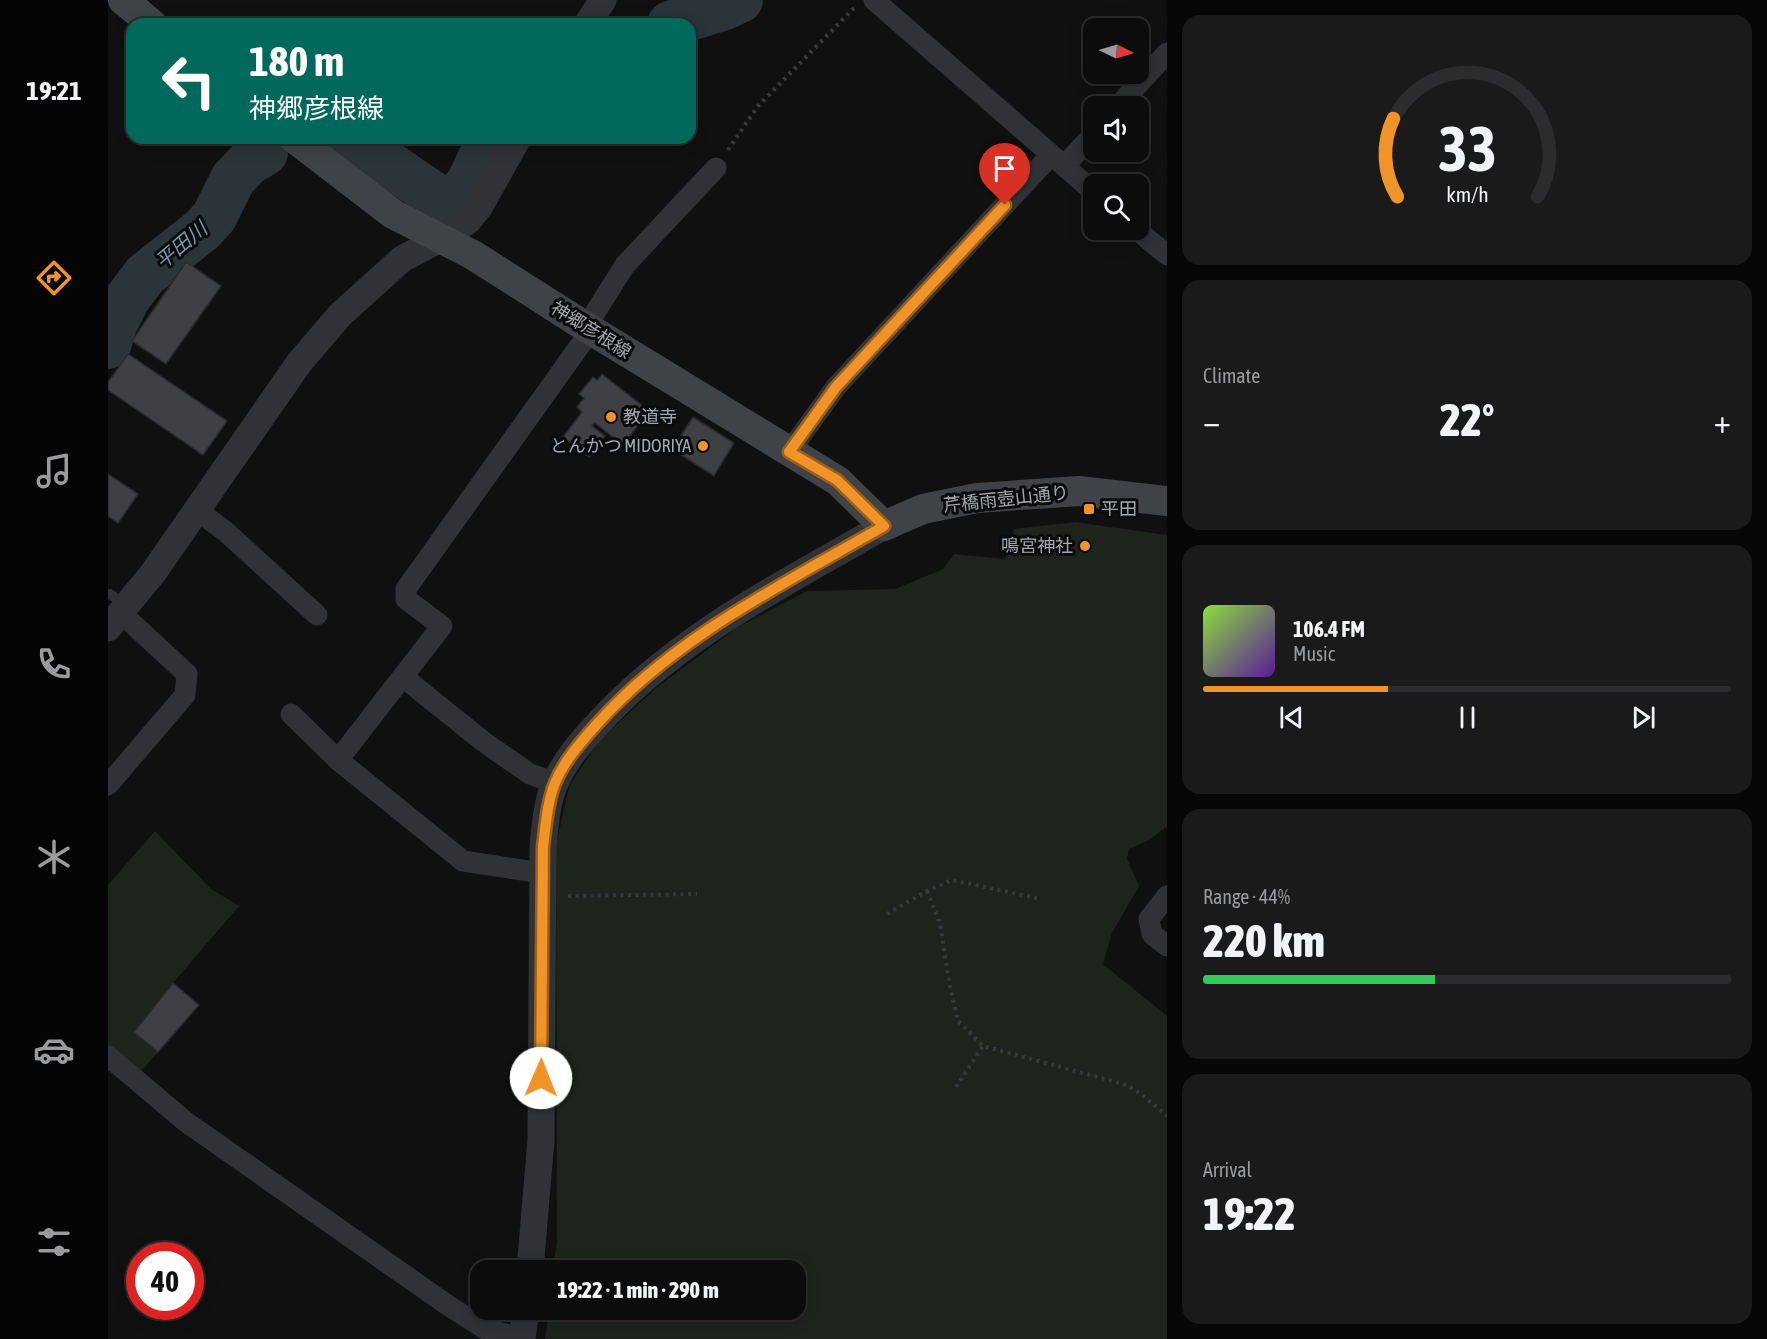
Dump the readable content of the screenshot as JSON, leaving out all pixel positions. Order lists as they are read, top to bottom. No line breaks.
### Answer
{"streets":{"main road":["神郷彦根線","芹橋雨壺山通り"]},"crossings":[["神郷彦根線","芹橋雨壺山通り"]],"water":["平田川"],"places":{"other":["教道寺","とんかつ MIDORIYA","鳴宮神社"],"transit":["平田"]},"north":"right","page":{"tabs":"19:21","turn":["180 m","神郷彦根線"],"tile":["Climate",["Range · 44%","220 km"],["Arrival","19:22"]],"heat":["−","22°","+"],"song":["106.4 FM","Music"],"limit":"40","trip":"19:22 · 1 min · 290 m","gauge":["33","km/h"]}}
